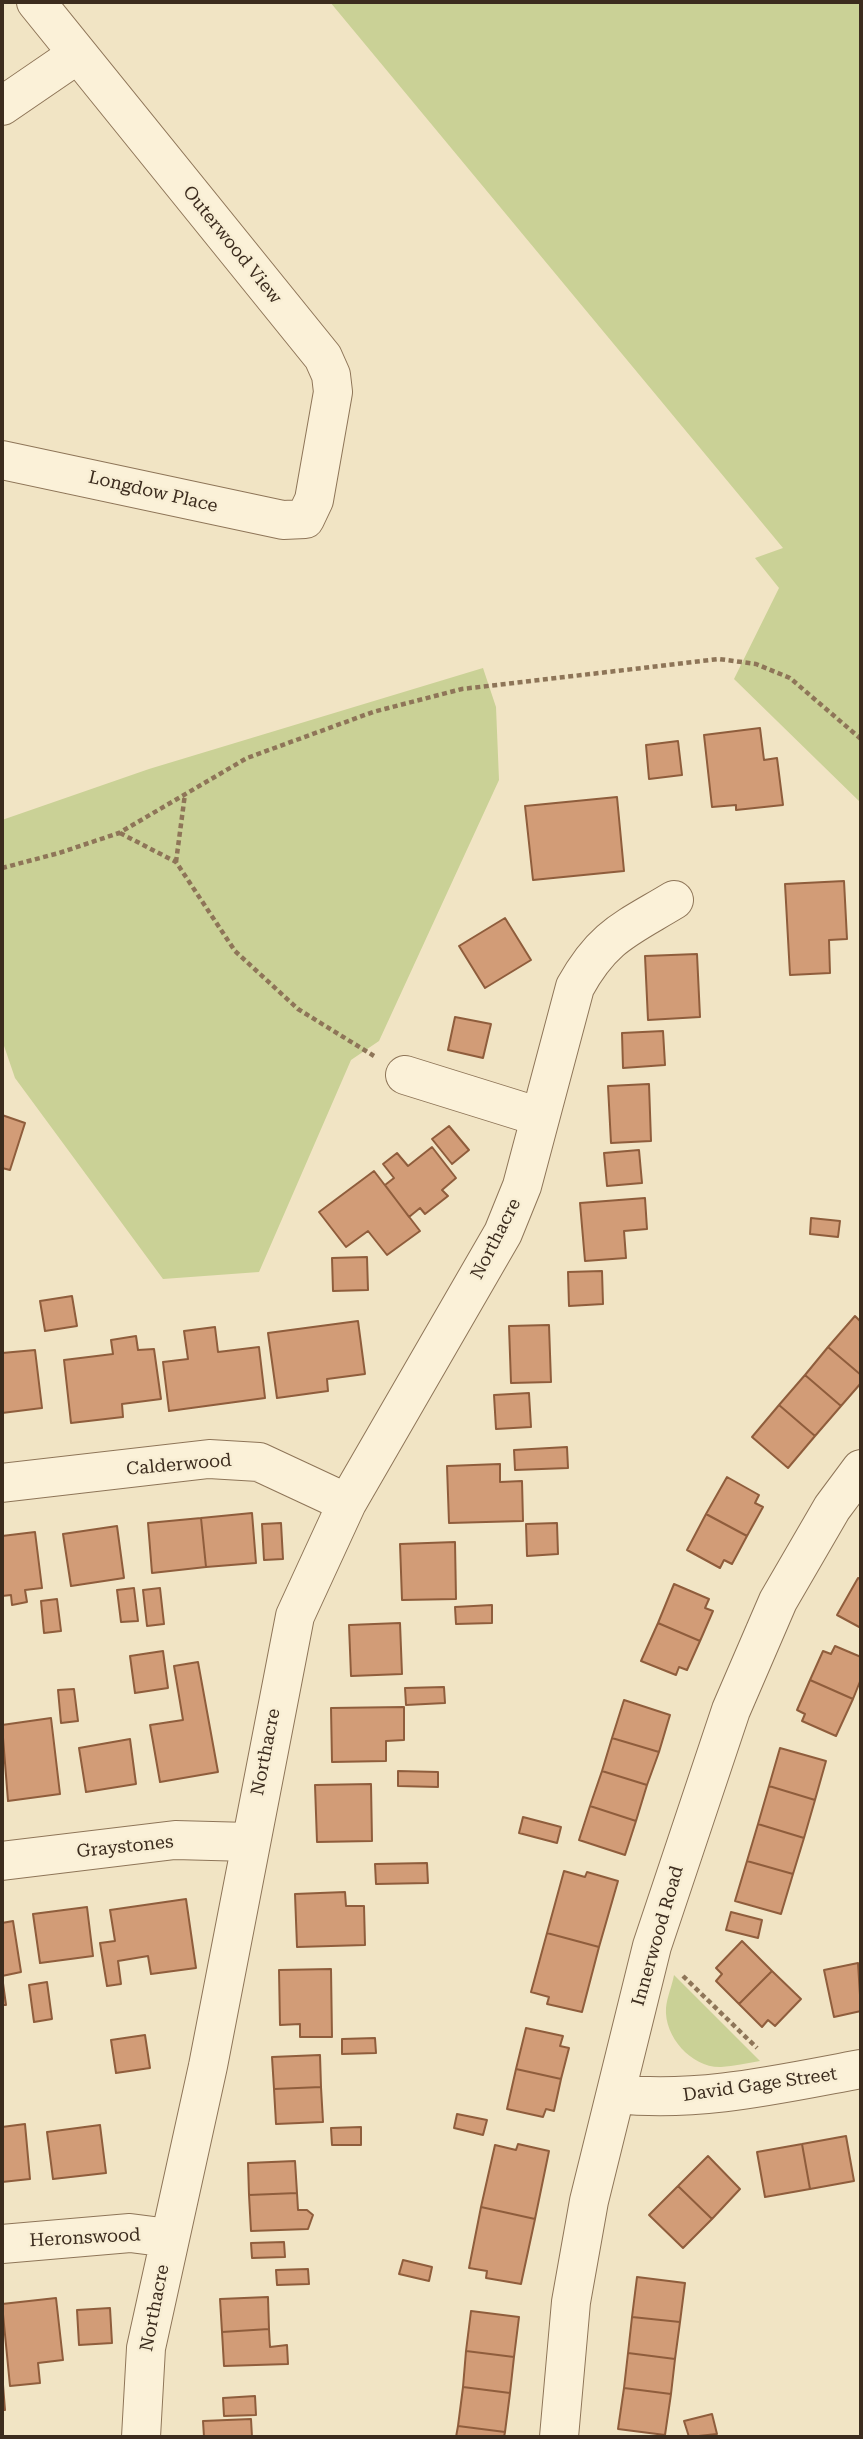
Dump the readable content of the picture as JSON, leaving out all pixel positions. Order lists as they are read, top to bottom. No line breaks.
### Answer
{"streets":{"street":["Outerwood View","Longdow Place","Northacre","Calderwood","Graystones","Innerwood Road","David Gage Street","Heronswood"]},"crossings":[["Outerwood View","Longdow Place"],["Northacre","Calderwood"],["Northacre","Graystones"],["Northacre","Heronswood"],["Innerwood Road","David Gage Street"]]}
